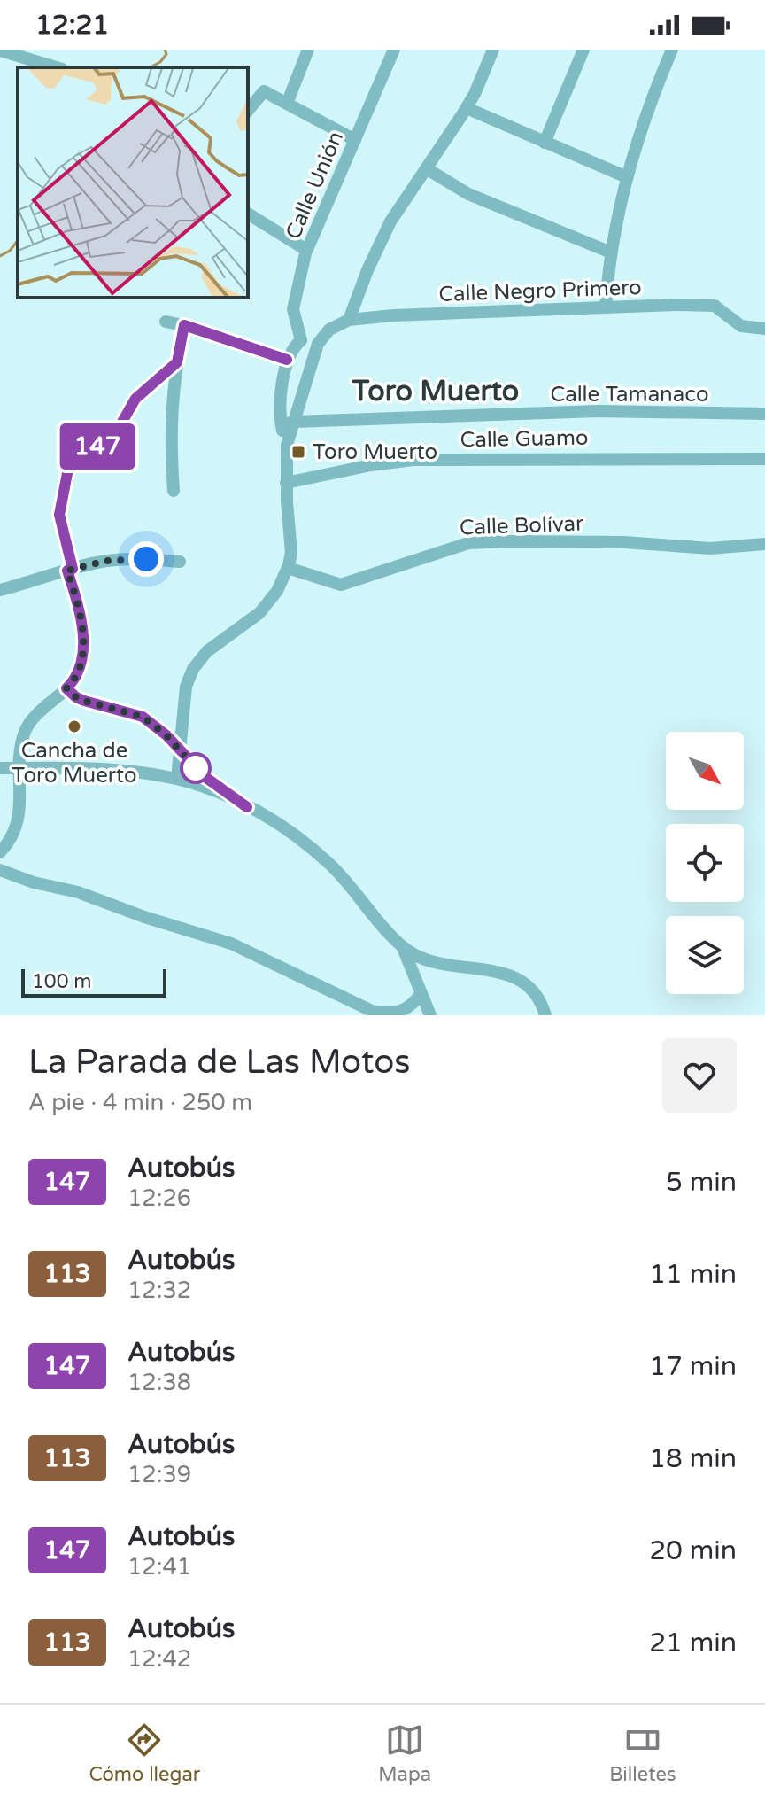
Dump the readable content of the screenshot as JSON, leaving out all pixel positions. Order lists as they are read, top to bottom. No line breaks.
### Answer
{"streets":{"street":["Calle Unión","Calle Negro Primero","Calle Tamanaco","Calle Guamo","Calle Bolívar"]},"districts":["Toro Muerto"],"places":{"transit":["Toro Muerto"],"other":["Cancha de Toro Muerto"]},"lines":["bus line 147"],"scale_bar":"100 m","north":"bottom right","page":{"status":"12:21","on_map":"147","scale":"100 m","heading":["La Parada de Las Motos","A pie · 4 min · 250 m"],"list":[{"mark":"147","name":"Autobús","note":"12:26","value":"5 min"},{"mark":"113","name":"Autobús","note":"12:32","value":"11 min"},{"mark":"147","name":"Autobús","note":"12:38","value":"17 min"},{"mark":"113","name":"Autobús","note":"12:39","value":"18 min"},{"mark":"147","name":"Autobús","note":"12:41","value":"20 min"},{"mark":"113","name":"Autobús","note":"12:42","value":"21 min"}],"tabs":["Cómo llegar","Mapa","Billetes"]}}
